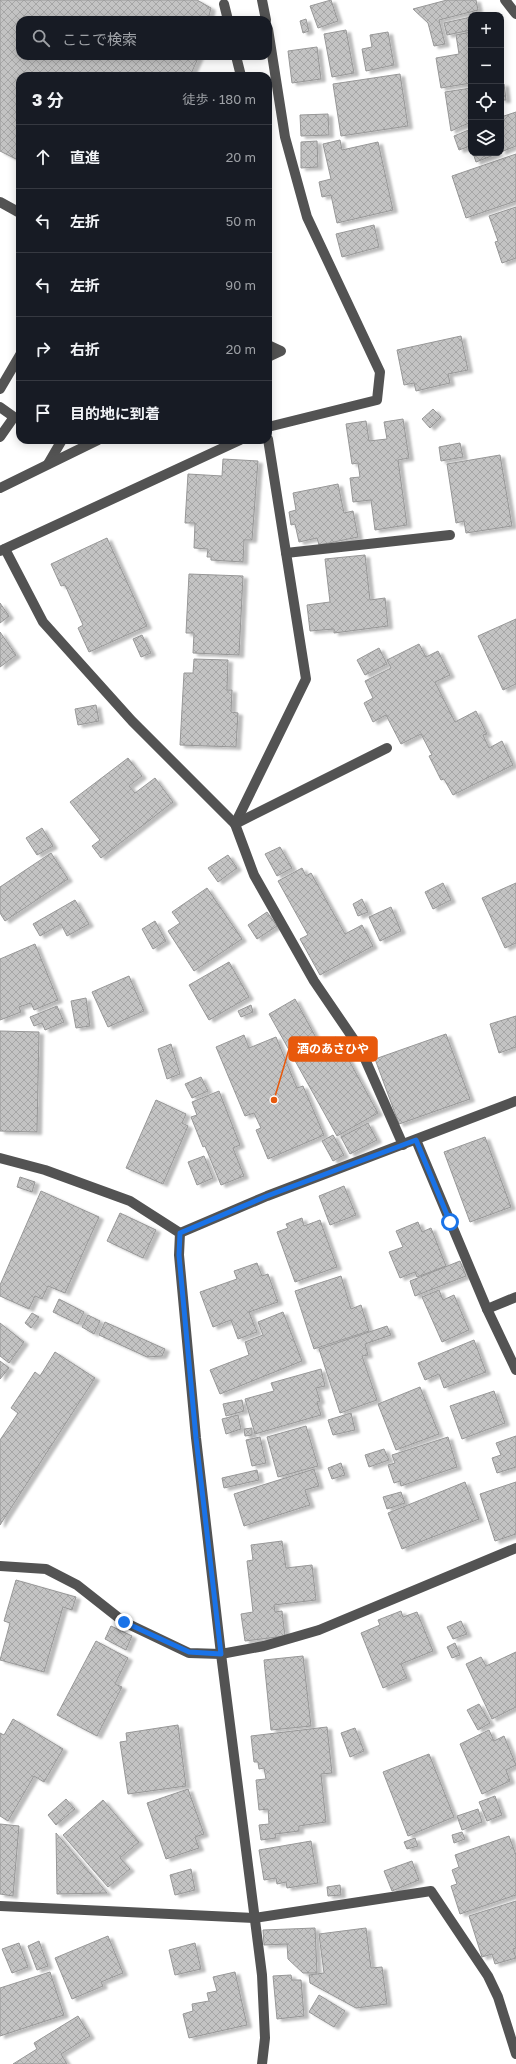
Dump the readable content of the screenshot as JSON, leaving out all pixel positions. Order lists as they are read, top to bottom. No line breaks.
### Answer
{"places":["酒のあさひや"],"page":{"map_buttons":["+","−"],"search":"ここで検索","heading":["3 分","徒歩 · 180 m"],"list":[["直進","20 m"],["左折","50 m"],["左折","90 m"],["右折","20 m"],"目的地に到着"]}}
